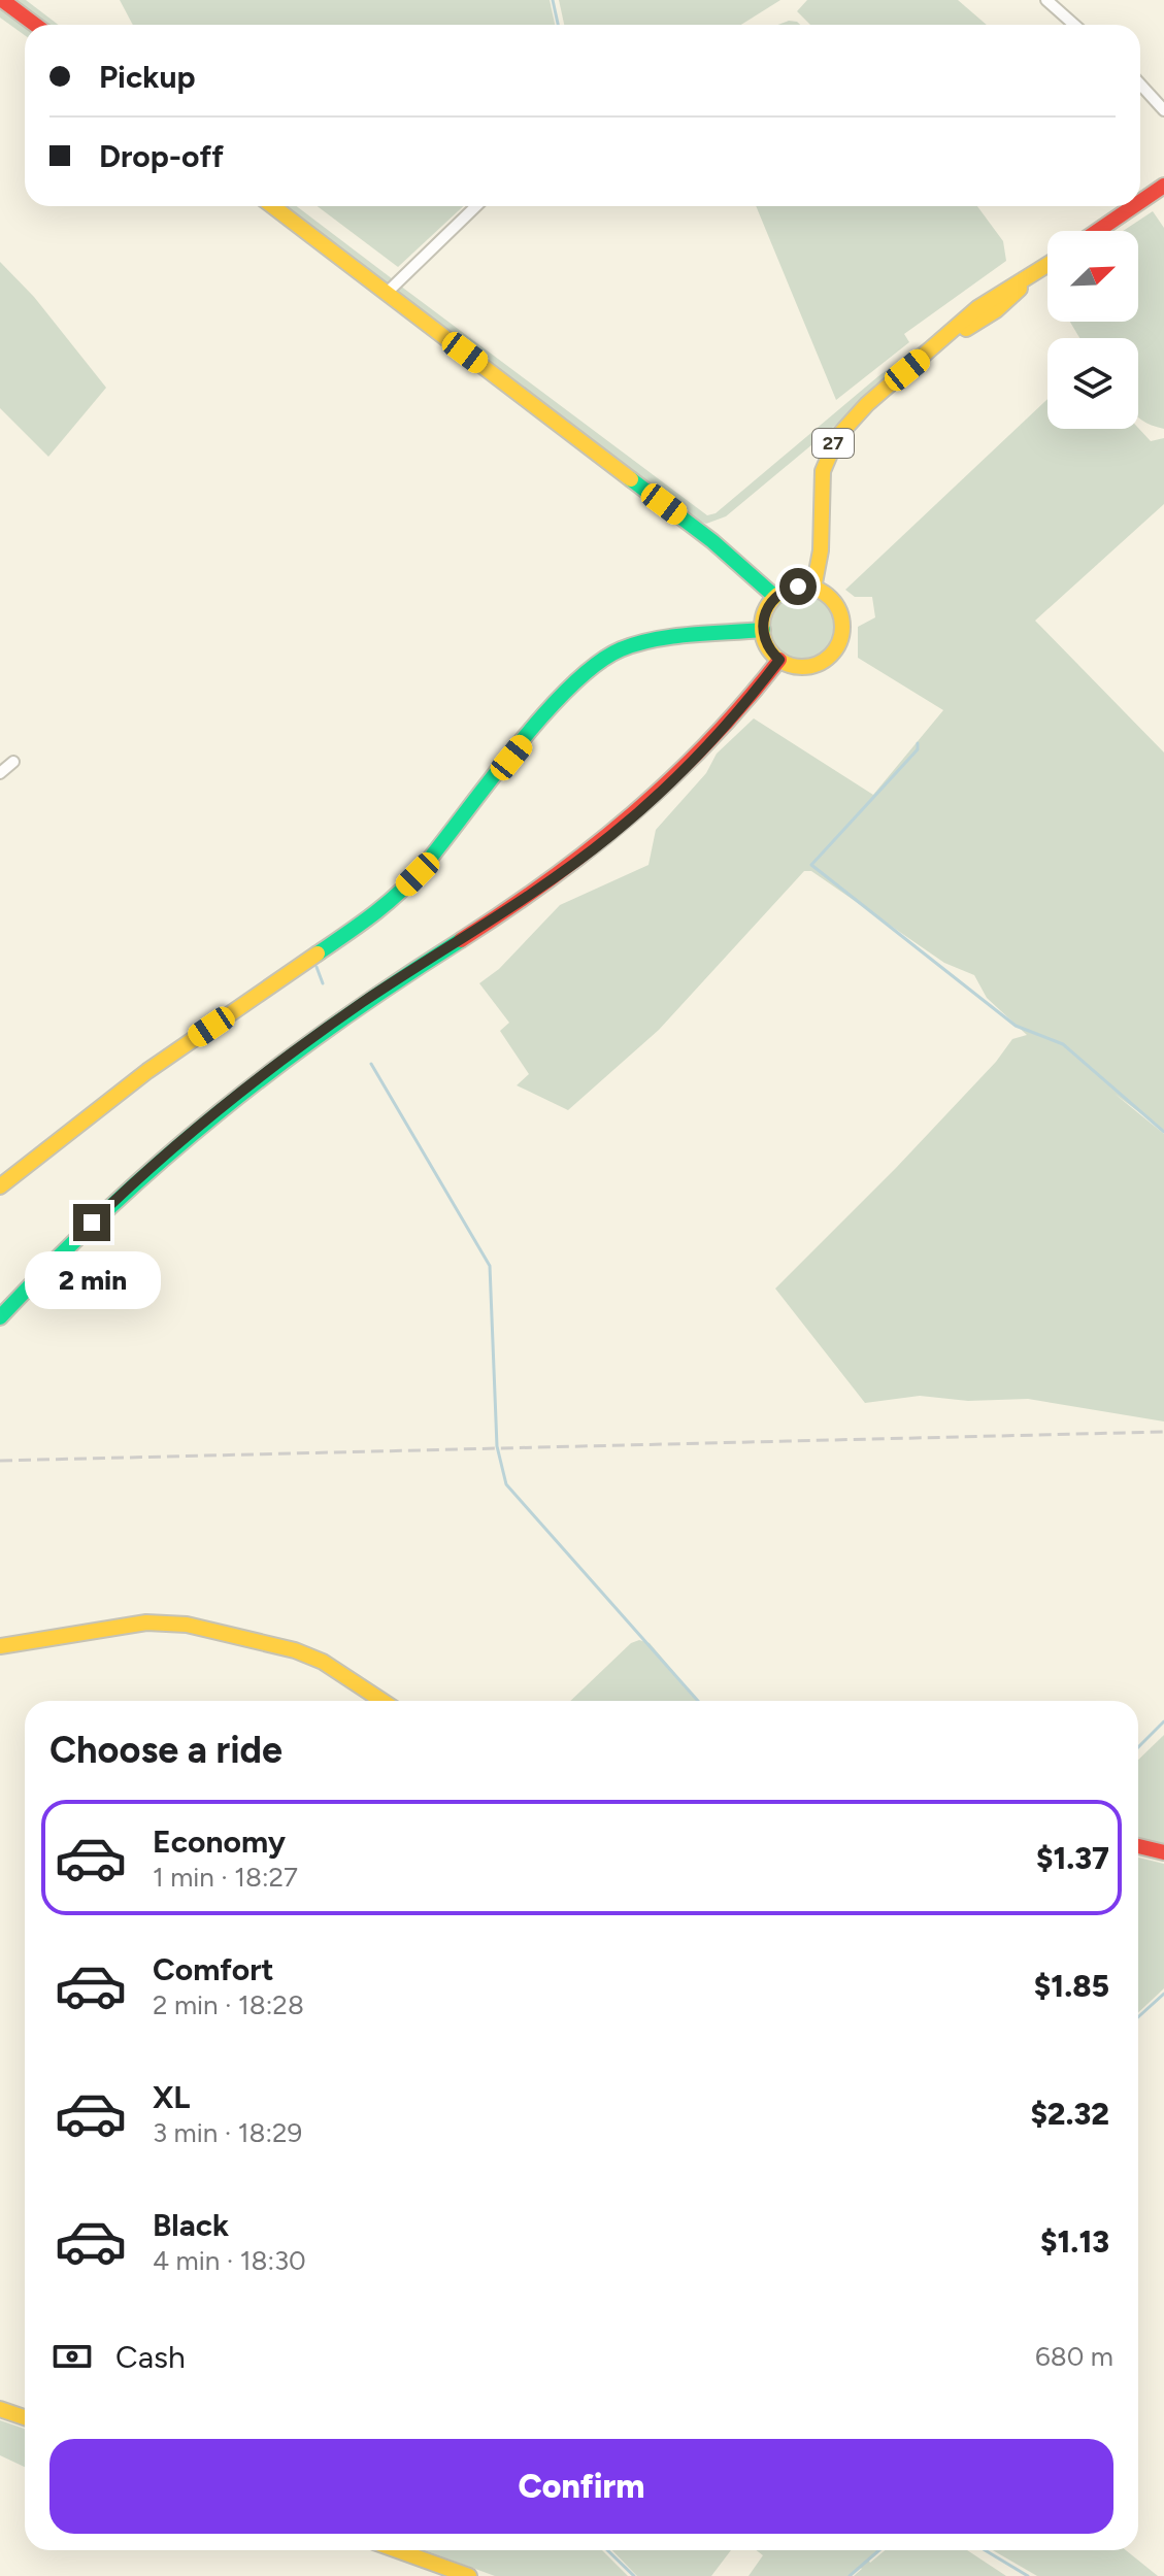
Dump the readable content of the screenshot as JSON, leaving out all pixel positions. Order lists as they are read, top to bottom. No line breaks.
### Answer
{"streets":{"main road":["27"]},"north":"top right","page":{"banner":["Pickup","Drop-off"],"bubble":"2 min","heading":"Choose a ride","list":[{"name":"Economy","note":"1 min · 18:27","value":"$1.37"},{"name":"Comfort","note":"2 min · 18:28","value":"$1.85"},{"name":"XL","note":"3 min · 18:29","value":"$2.32"},{"name":"Black","note":"4 min · 18:30","value":"$1.13"}],"pay":["Cash","680 m"],"buttons":"Confirm"}}
